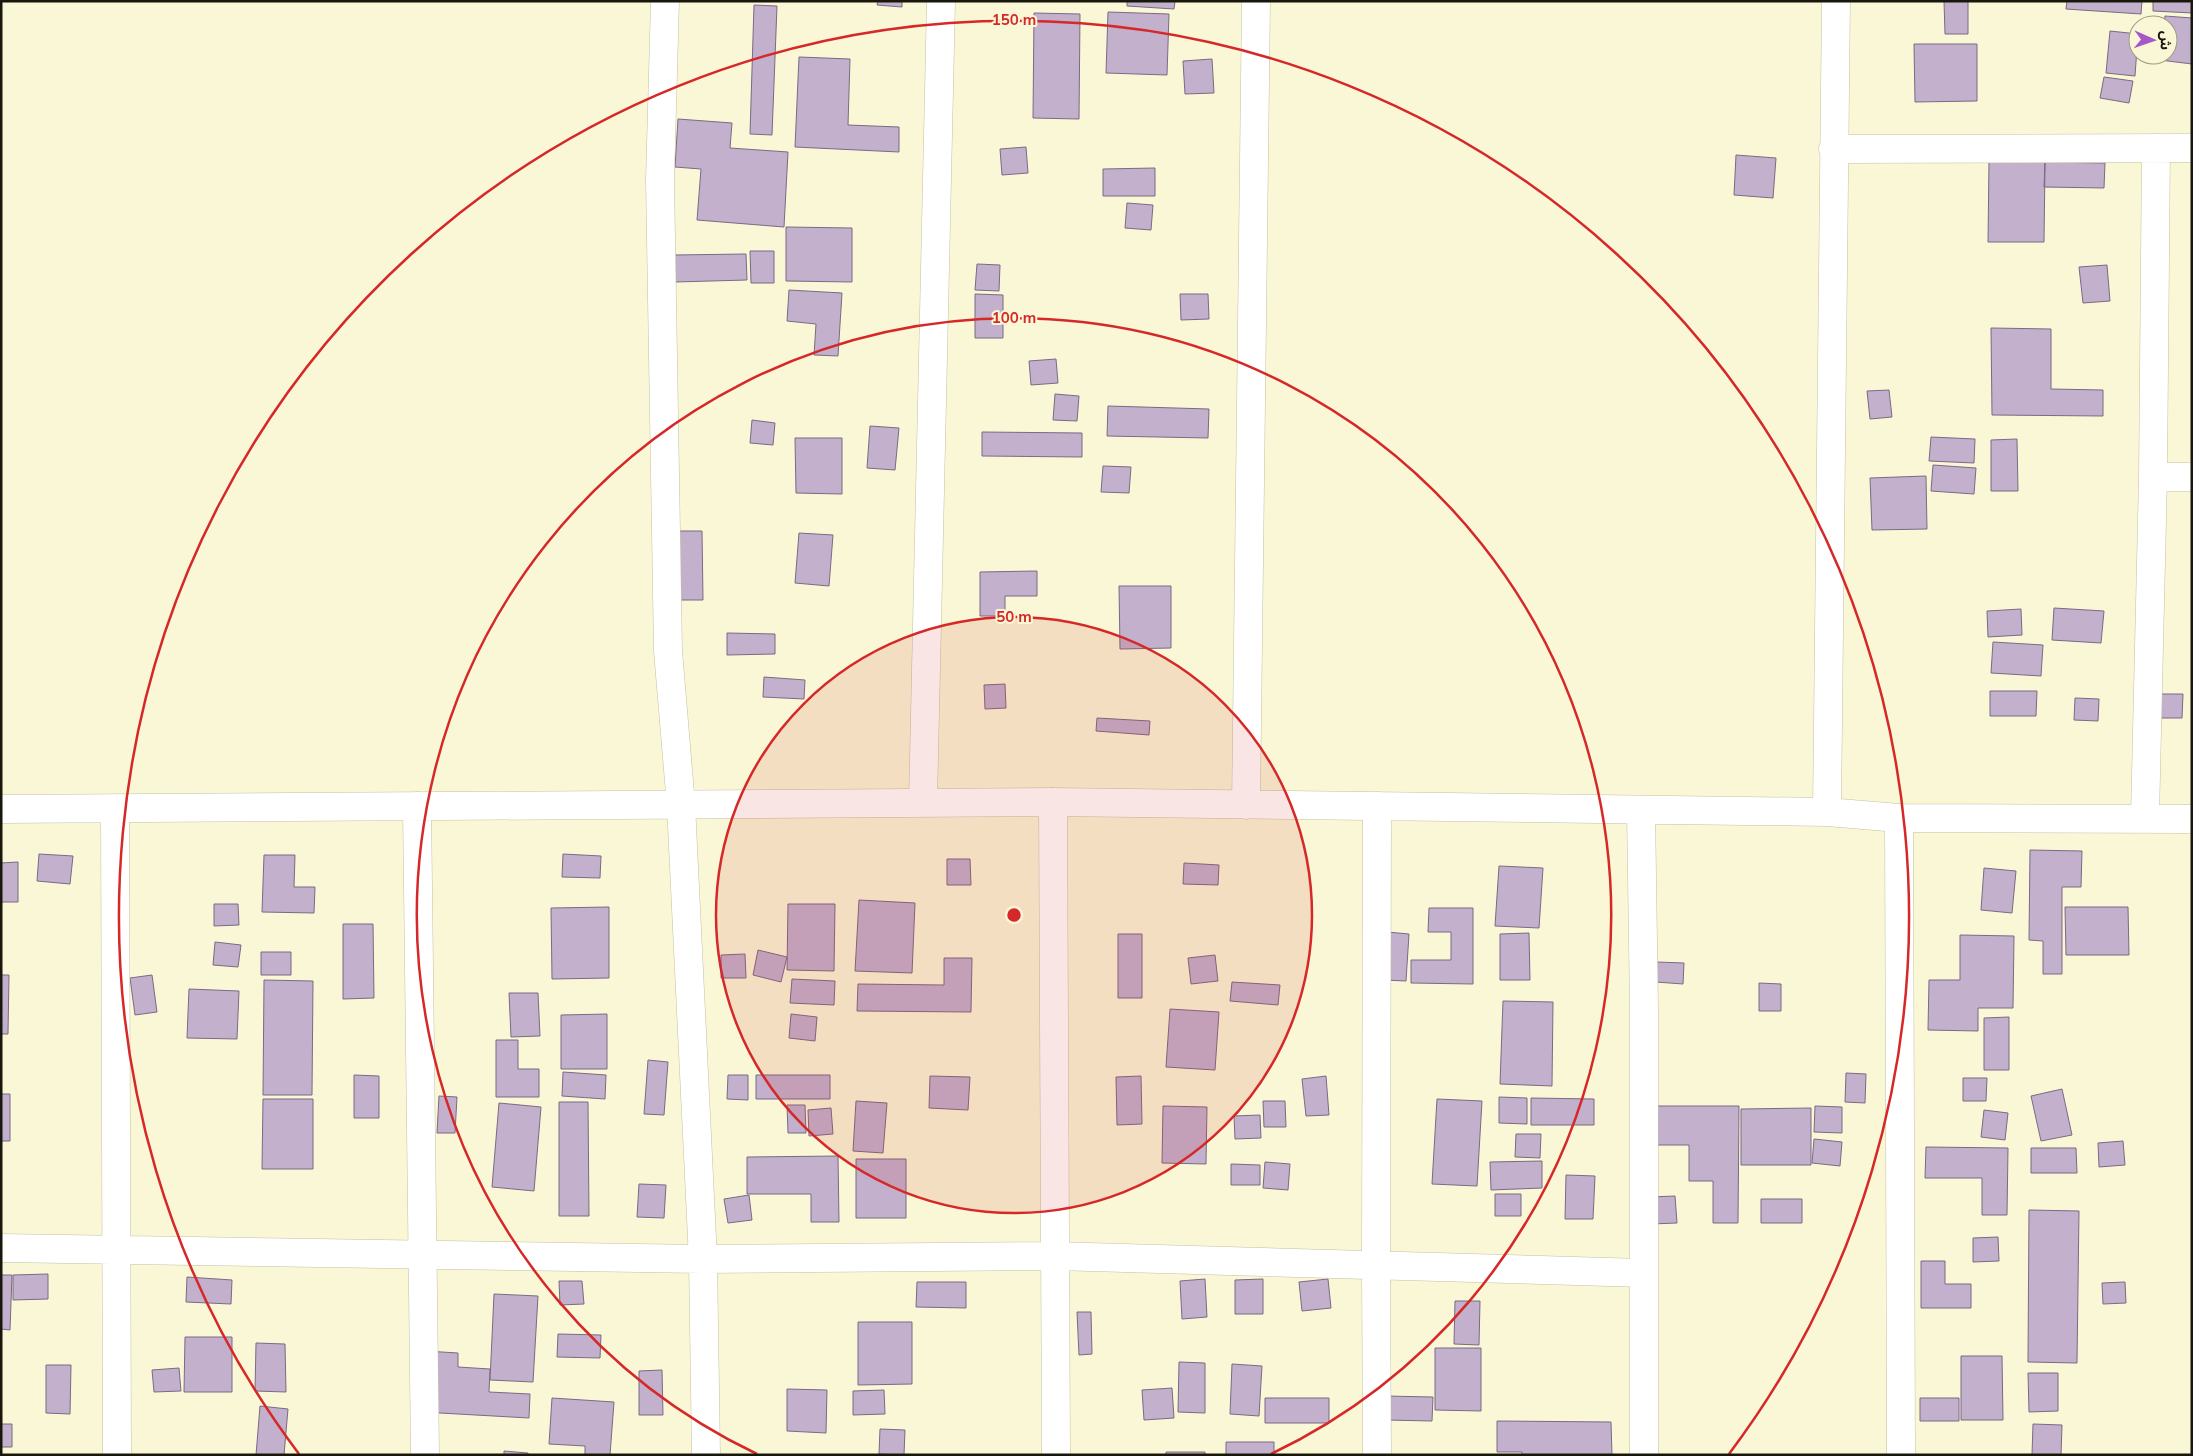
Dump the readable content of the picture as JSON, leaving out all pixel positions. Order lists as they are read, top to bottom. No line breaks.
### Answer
{"north":"right","rings":["150 m","100 m","50 m"]}
